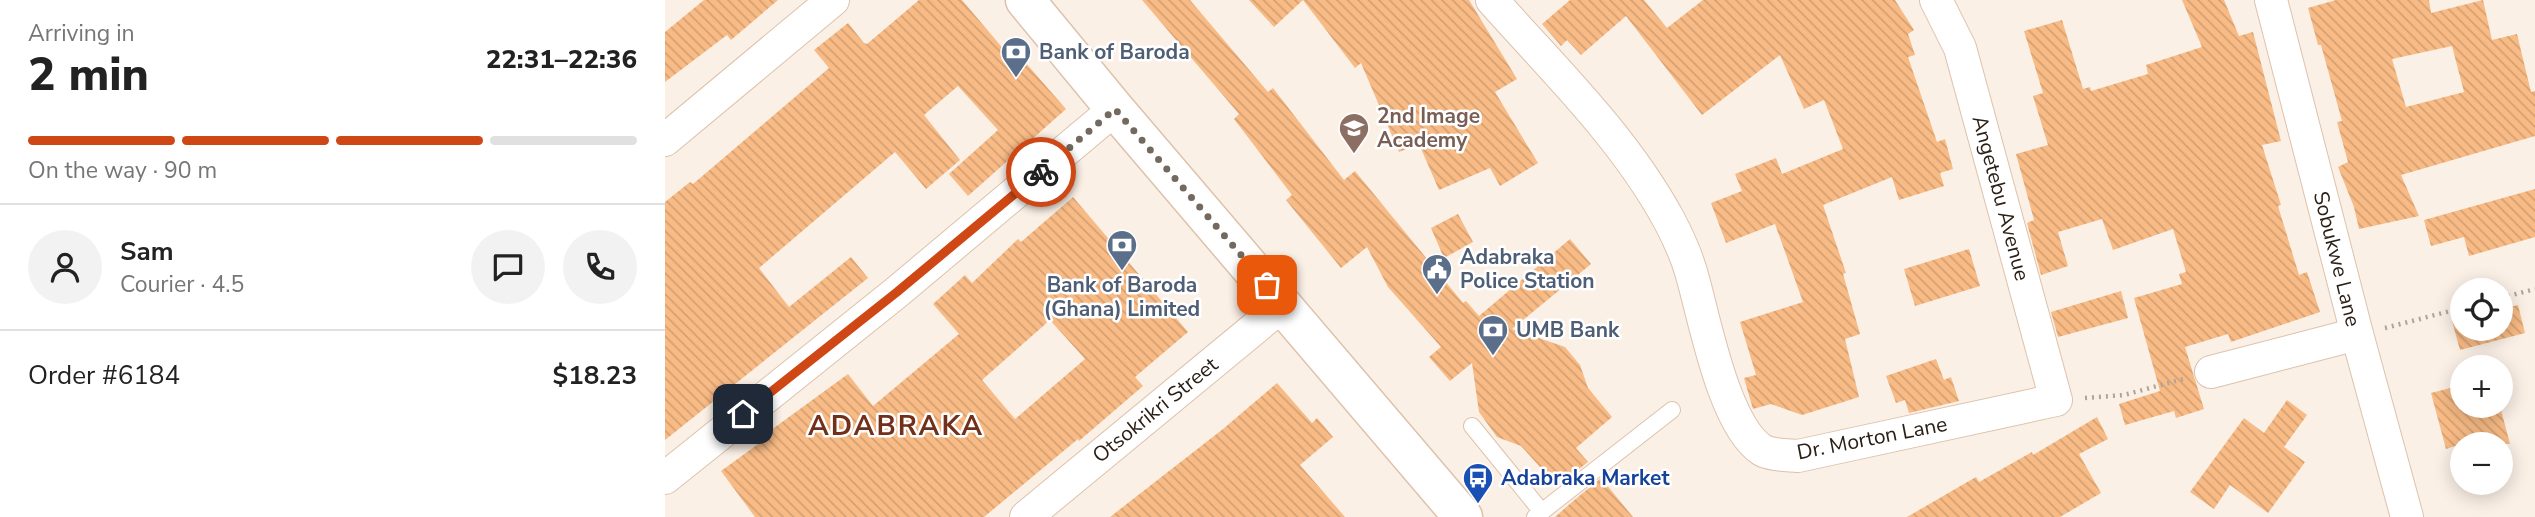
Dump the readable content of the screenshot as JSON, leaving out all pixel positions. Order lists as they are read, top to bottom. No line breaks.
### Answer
{"streets":{"street":["Angetebu Avenue","Sobukwe Lane","Otsokrikri Street","Dr. Morton Lane"]},"crossings":[["Angetebu Avenue","Dr. Morton Lane"]],"districts":["ADABRAKA"],"places":{"bank":["Bank of Baroda","Bank of Baroda (Ghana) Limited","UMB Bank"],"school or university":["2nd Image Academy"],"public building":["Adabraka Police Station"],"bus stop":["Adabraka Market"]},"page":{"heading":["2 min","Arriving in","22:31–22:36"],"panel":["Sam","Courier · 4.5","Order #6184","$18.23"],"bar":"On the way · 90 m","map_buttons":["+","−"]}}
